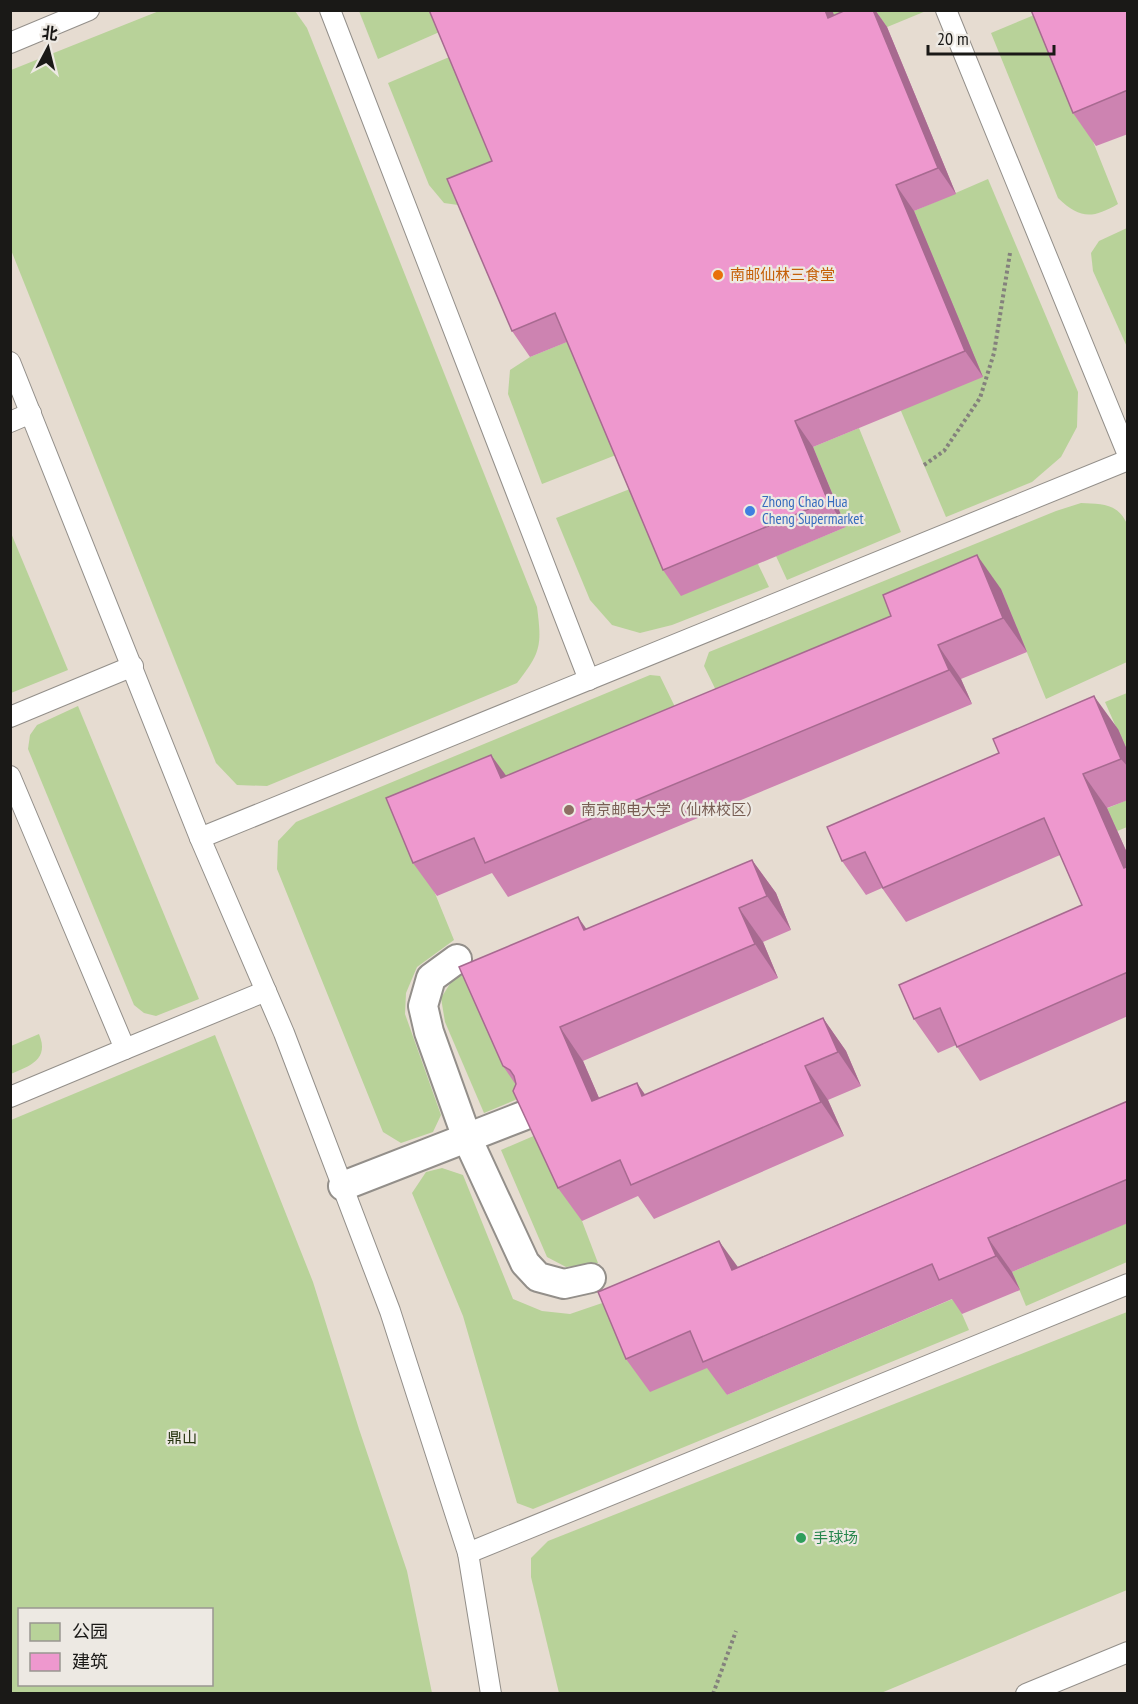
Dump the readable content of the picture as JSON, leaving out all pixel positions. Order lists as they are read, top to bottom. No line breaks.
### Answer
{"parks":["鼎山"],"places":["南邮仙林三食堂","Zhong Chao Hua Cheng Supermarket","南京邮电大学（仙林校区）","手球场"],"legend":["公园","建筑"],"scale_bar":"20 m","north":"top"}
